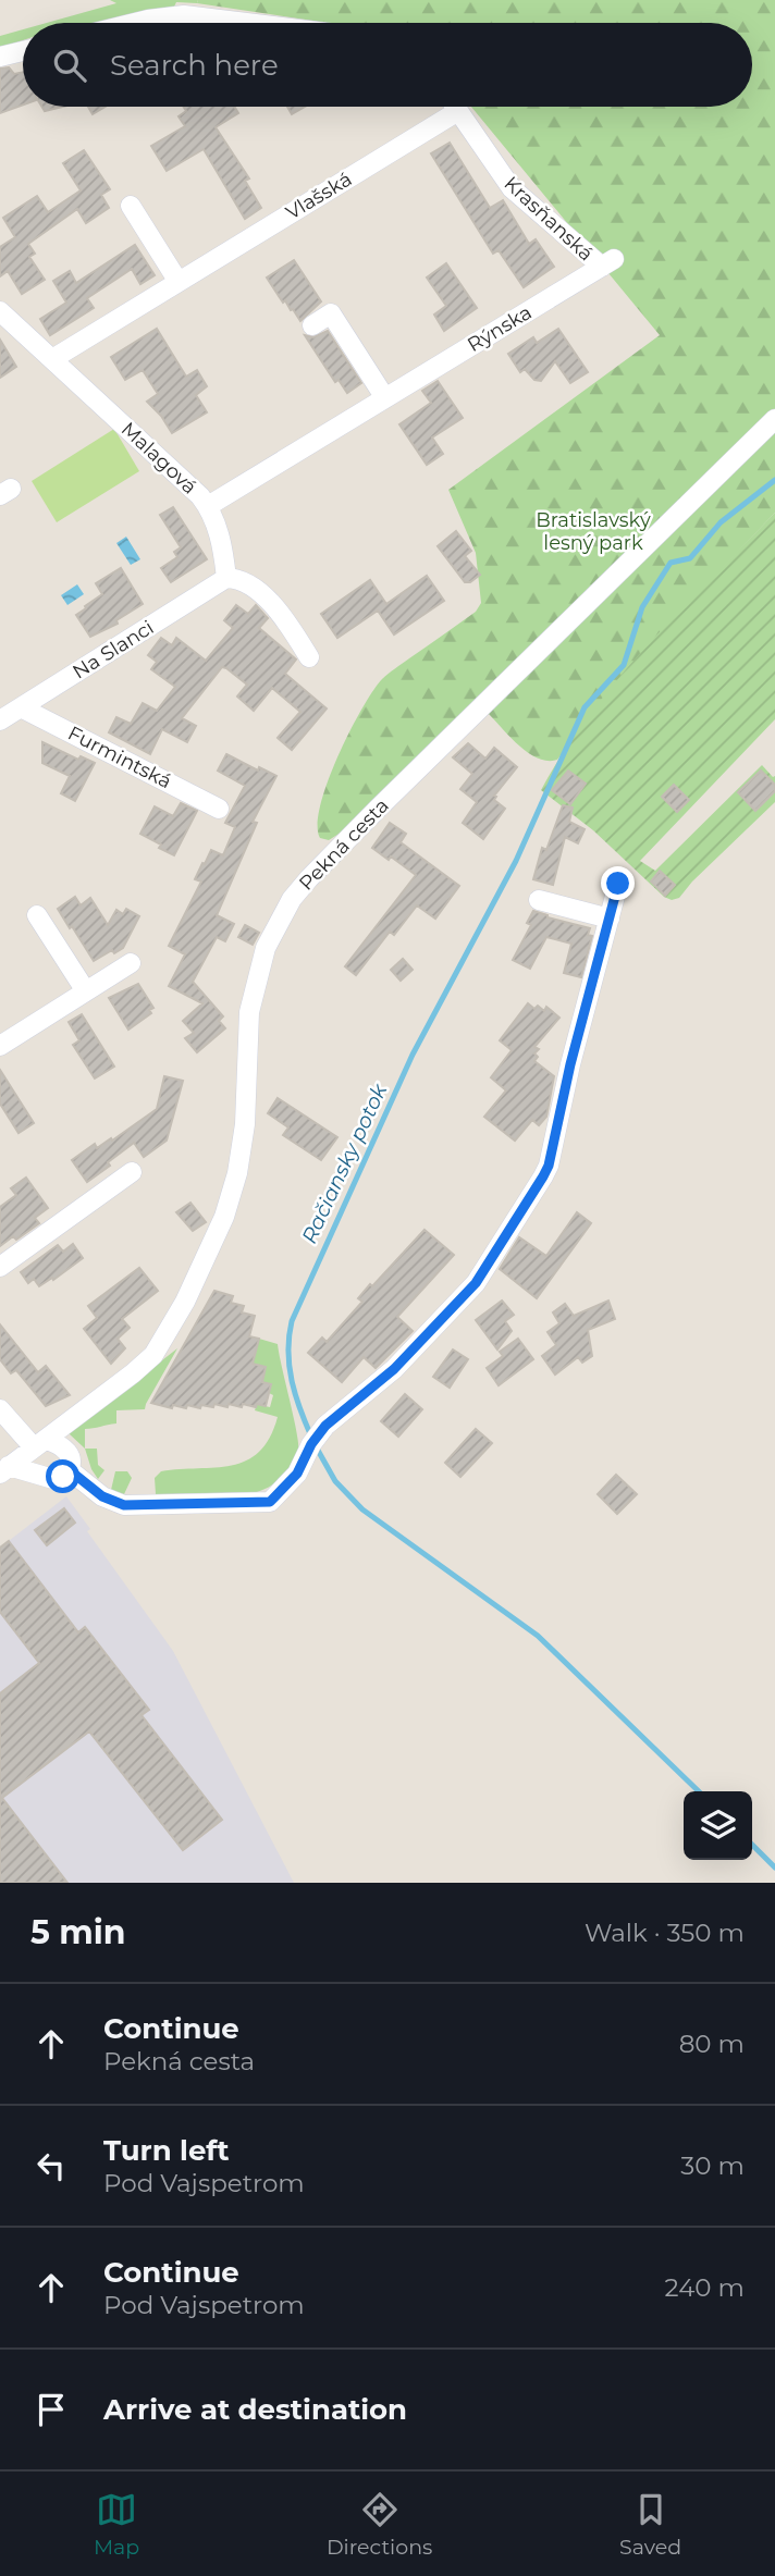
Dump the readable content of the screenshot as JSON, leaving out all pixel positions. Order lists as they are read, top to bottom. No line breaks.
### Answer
{"streets":{"street":["Vlašská","Krasňanská","Rýnska","Malagová","Na Slanci","Furmintská","Pekná cesta"]},"crossings":[["Vlašská","Krasňanská"],["Vlašská","Malagová"],["Krasňanská","Rýnska"],["Rýnska","Malagová"],["Malagová","Na Slanci"],["Na Slanci","Furmintská"]],"water":["Račiansky potok"],"parks":["Bratislavský lesný park"],"page":{"search":"Search here","heading":["5 min","Walk · 350 m"],"list":[["Continue","Pekná cesta","80 m"],["Turn left","Pod Vajspetrom","30 m"],["Continue","Pod Vajspetrom","240 m"],"Arrive at destination"],"nav":["Map","Directions","Saved"]}}
